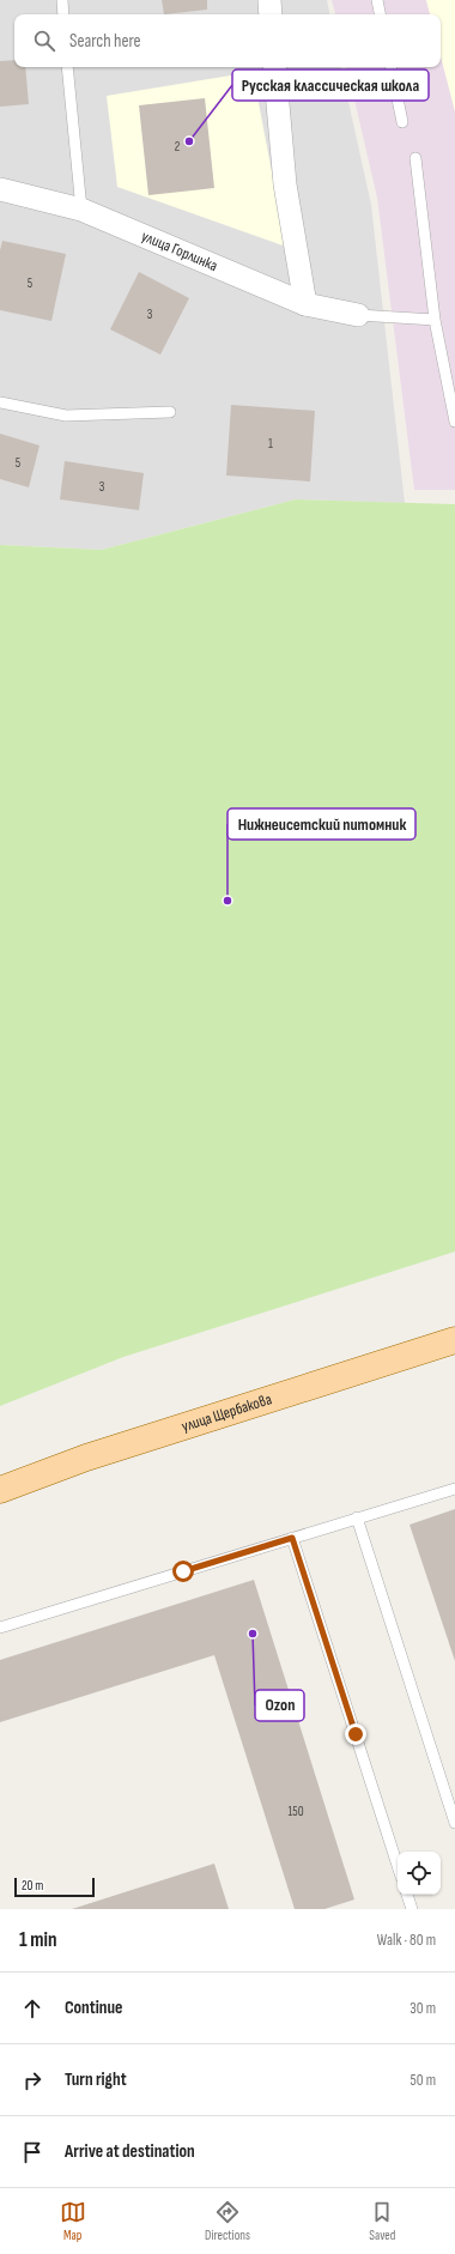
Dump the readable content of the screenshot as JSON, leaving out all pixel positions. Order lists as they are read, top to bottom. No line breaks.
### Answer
{"streets":{"main road":["улица Щербакова"],"street":["улица Горлинка"]},"places":["Русская классическая школа","Нижнеисетский питомник","Ozon"],"house_numbers":["2","5","3","1","5","3","150"],"scale_bar":"20 m","page":{"search":"Search here","scale":"20 m","heading":["1 min","Walk · 80 m"],"list":[["Continue","30 m"],["Turn right","50 m"],"Arrive at destination"],"nav":["Map","Directions","Saved"]}}
